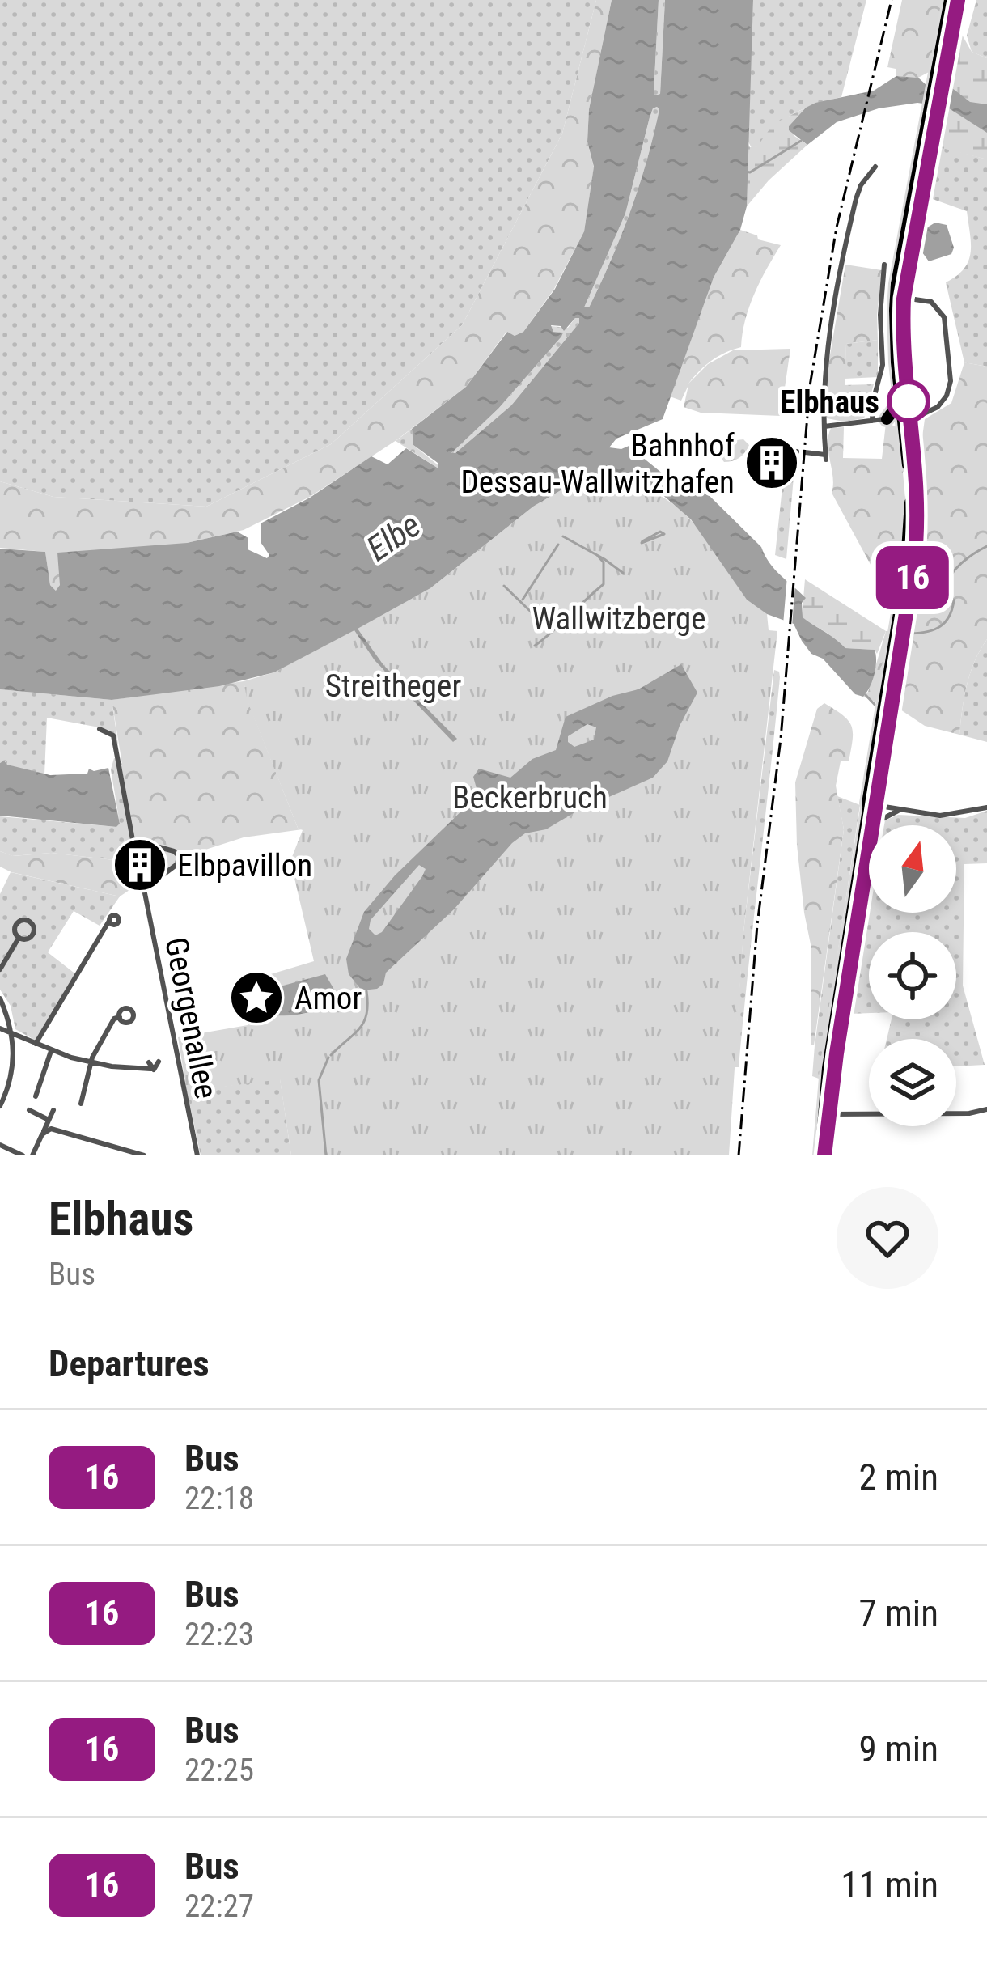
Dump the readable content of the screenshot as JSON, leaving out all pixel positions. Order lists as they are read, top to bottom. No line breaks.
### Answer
{"streets":{"street":["Georgenallee"]},"water":["Elbe"],"parks":["Wallwitzberge","Streitheger","Beckerbruch"],"places":{"other":["Elbhaus"],"building":["Bahnhof Dessau-Wallwitzhafen","Elbpavillon"],"place":["Amor"]},"lines":["bus line 16"],"north":"top","page":{"on_map":"16","heading":[["Elbhaus","Bus"],"Departures"],"list":[{"mark":"16","name":"Bus","note":"22:18","value":"2 min"},{"mark":"16","name":"Bus","note":"22:23","value":"7 min"},{"mark":"16","name":"Bus","note":"22:25","value":"9 min"},{"mark":"16","name":"Bus","note":"22:27","value":"11 min"}]}}
